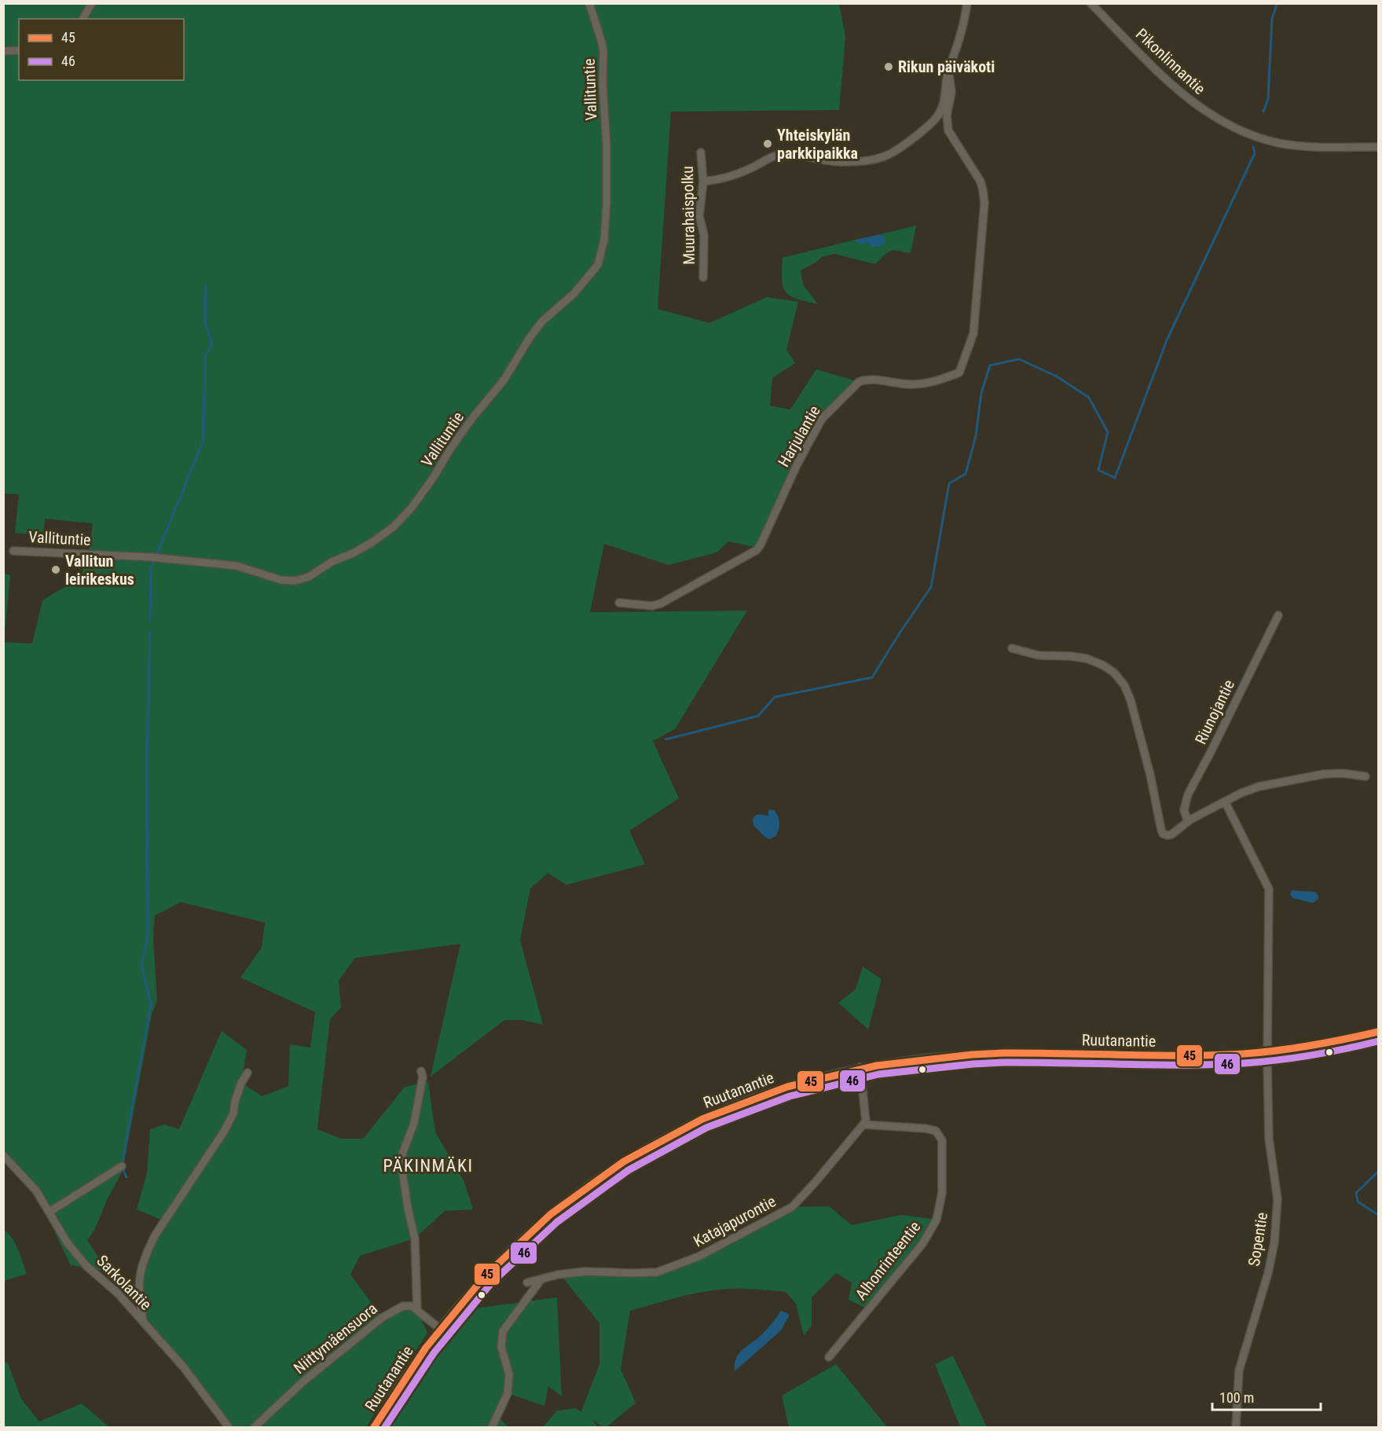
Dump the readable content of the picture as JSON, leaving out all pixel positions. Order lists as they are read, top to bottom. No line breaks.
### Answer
{"streets":{"street":["Pikonlinnantie","Vallituntie","Muurahaispolku","Harjulantie","Riunojantie","Ruutanantie","Katajapurontie","Sopentie","Alhonrinteentie","Sarkolantie","Niittymäensuora"]},"crossings":[["Ruutanantie","Sopentie"],["Katajapurontie","Alhonrinteentie"]],"districts":["PÄKINMÄKI"],"places":["Rikun päiväkoti","Yhteiskylän parkkipaikka","Vallitun leirikeskus"],"lines":["transit line 45","transit line 46"],"legend":["45","46"],"scale_bar":"100 m"}
